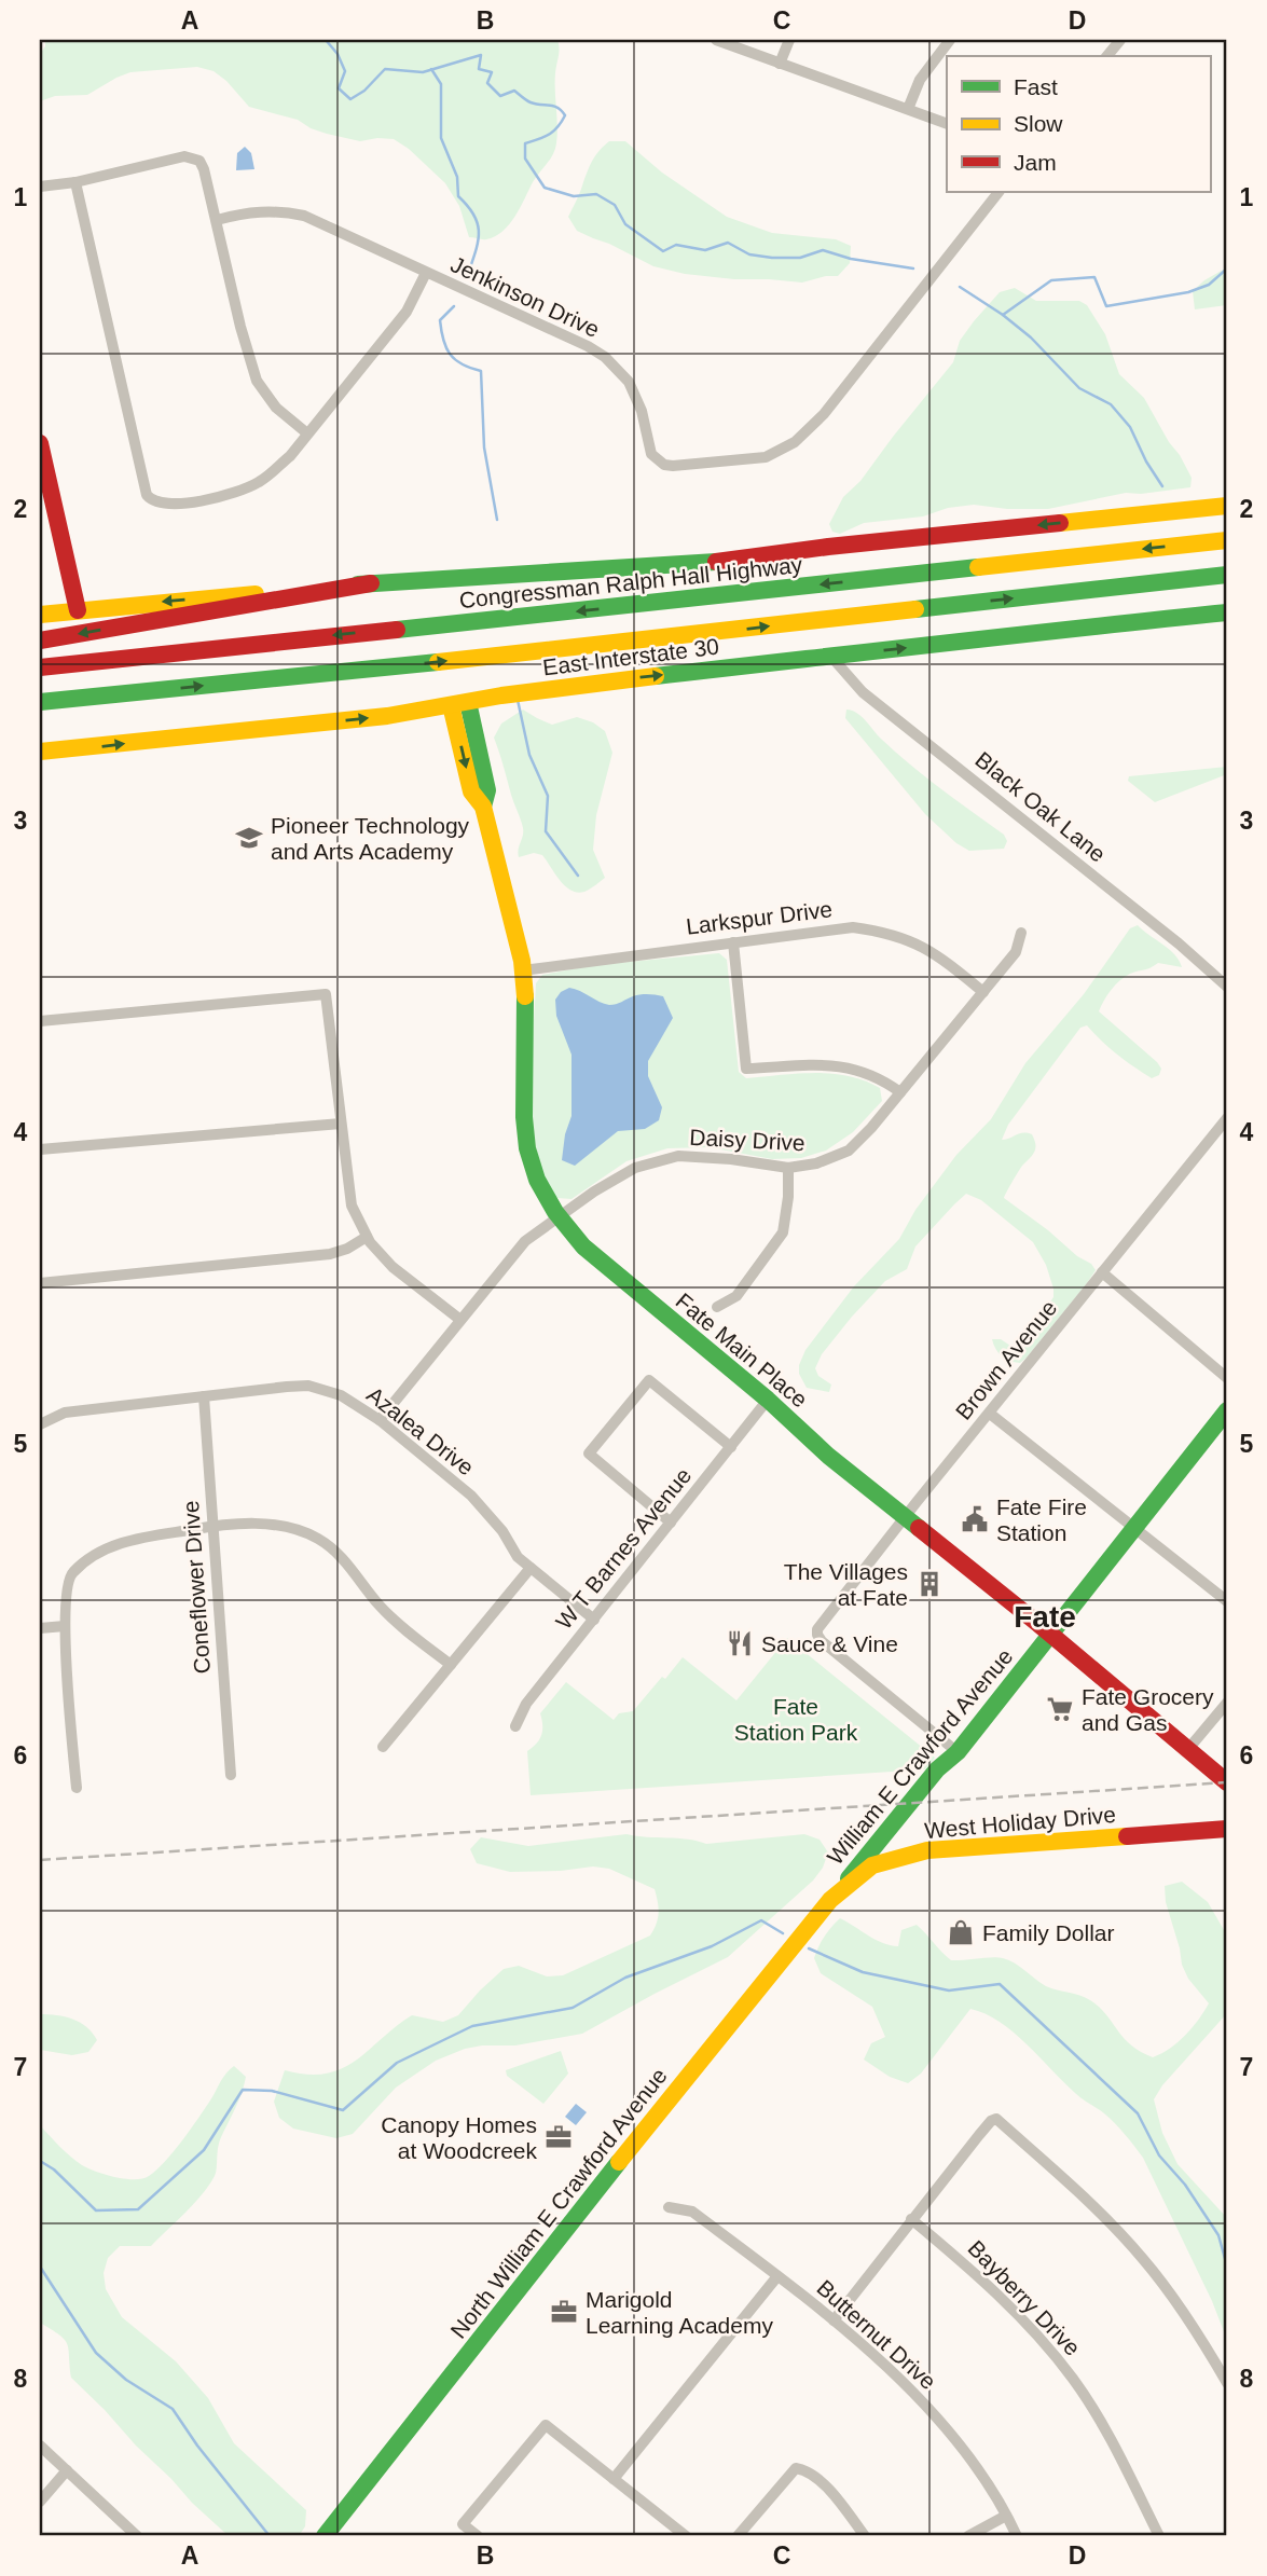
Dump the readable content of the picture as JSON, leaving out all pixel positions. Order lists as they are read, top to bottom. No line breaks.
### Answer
{"streets":{"main road":["Congressman Ralph Hall Highway","East Interstate 30","Fate Main Place","William E Crawford Avenue","West Holiday Drive","North William E Crawford Avenue"],"street":["Jenkinson Drive","Black Oak Lane","Larkspur Drive","Daisy Drive","Brown Avenue","Azalea Drive","W T Barnes Avenue","Coneflower Drive","Bayberry Drive","Butternut Drive"]},"crossings":[["East Interstate 30","Black Oak Lane"],["East Interstate 30","Fate Main Place"],["Larkspur Drive","Daisy Drive"],["Larkspur Drive","Fate Main Place"],["Daisy Drive","Fate Main Place"],["Daisy Drive","Azalea Drive"],["Fate Main Place","Brown Avenue"],["Fate Main Place","W T Barnes Avenue"],["Fate Main Place","William E Crawford Avenue"],["Brown Avenue","William E Crawford Avenue"],["Azalea Drive","W T Barnes Avenue"],["Azalea Drive","Coneflower Drive"],["William E Crawford Avenue","West Holiday Drive"],["William E Crawford Avenue","North William E Crawford Avenue"],["West Holiday Drive","North William E Crawford Avenue"]],"districts":["Fate"],"parks":["Fate Station Park"],"places":{"school or university":["Pioneer Technology and Arts Academy"],"public building":["Fate Fire Station"],"building":["The Villages at Fate"],"restaurant":["Sauce & Vine"],"supermarket":["Fate Grocery and Gas"],"shop":["Family Dollar"],"office":["Canopy Homes at Woodcreek","Marigold Learning Academy"]},"legend":["Fast","Slow","Jam"],"grid":{"columns":["A","B","C","D"],"rows":["1","2","3","4","5","6","7","8"]}}
